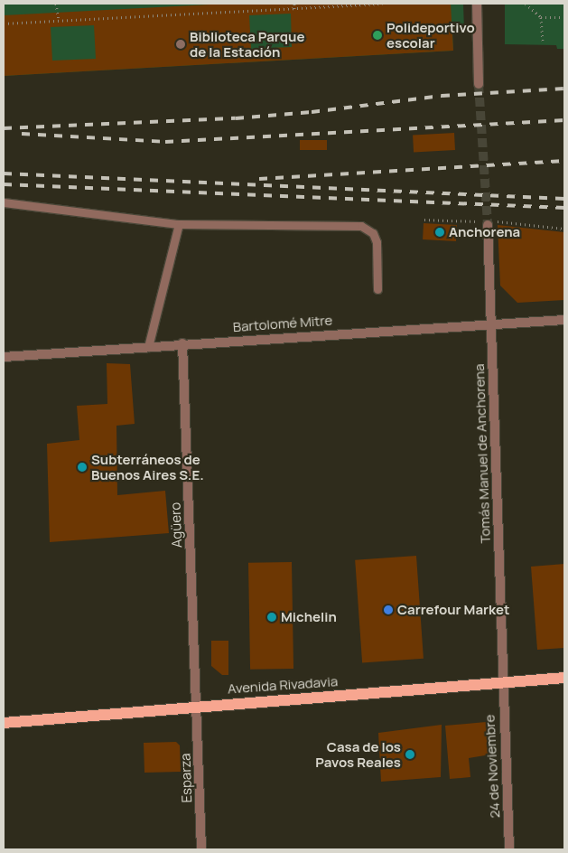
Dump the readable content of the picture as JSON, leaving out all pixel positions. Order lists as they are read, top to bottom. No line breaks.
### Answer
{"streets":{"main road":["Avenida Rivadavia"],"street":["Bartolomé Mitre","Tomás Manuel de Anchorena","Agüero","24 de Noviembre","Esparza"]},"crossings":[["Bartolomé Mitre","Tomás Manuel de Anchorena"],["Bartolomé Mitre","Agüero"],["Tomás Manuel de Anchorena","Avenida Rivadavia"],["Tomás Manuel de Anchorena","24 de Noviembre"],["Agüero","Avenida Rivadavia"],["Agüero","Esparza"],["Avenida Rivadavia","24 de Noviembre"],["Avenida Rivadavia","Esparza"]],"places":["Polideportivo escolar","Biblioteca Parque de la Estación","Anchorena","Subterráneos de Buenos Aires S.E.","Carrefour Market","Michelin","Casa de los Pavos Reales"]}
